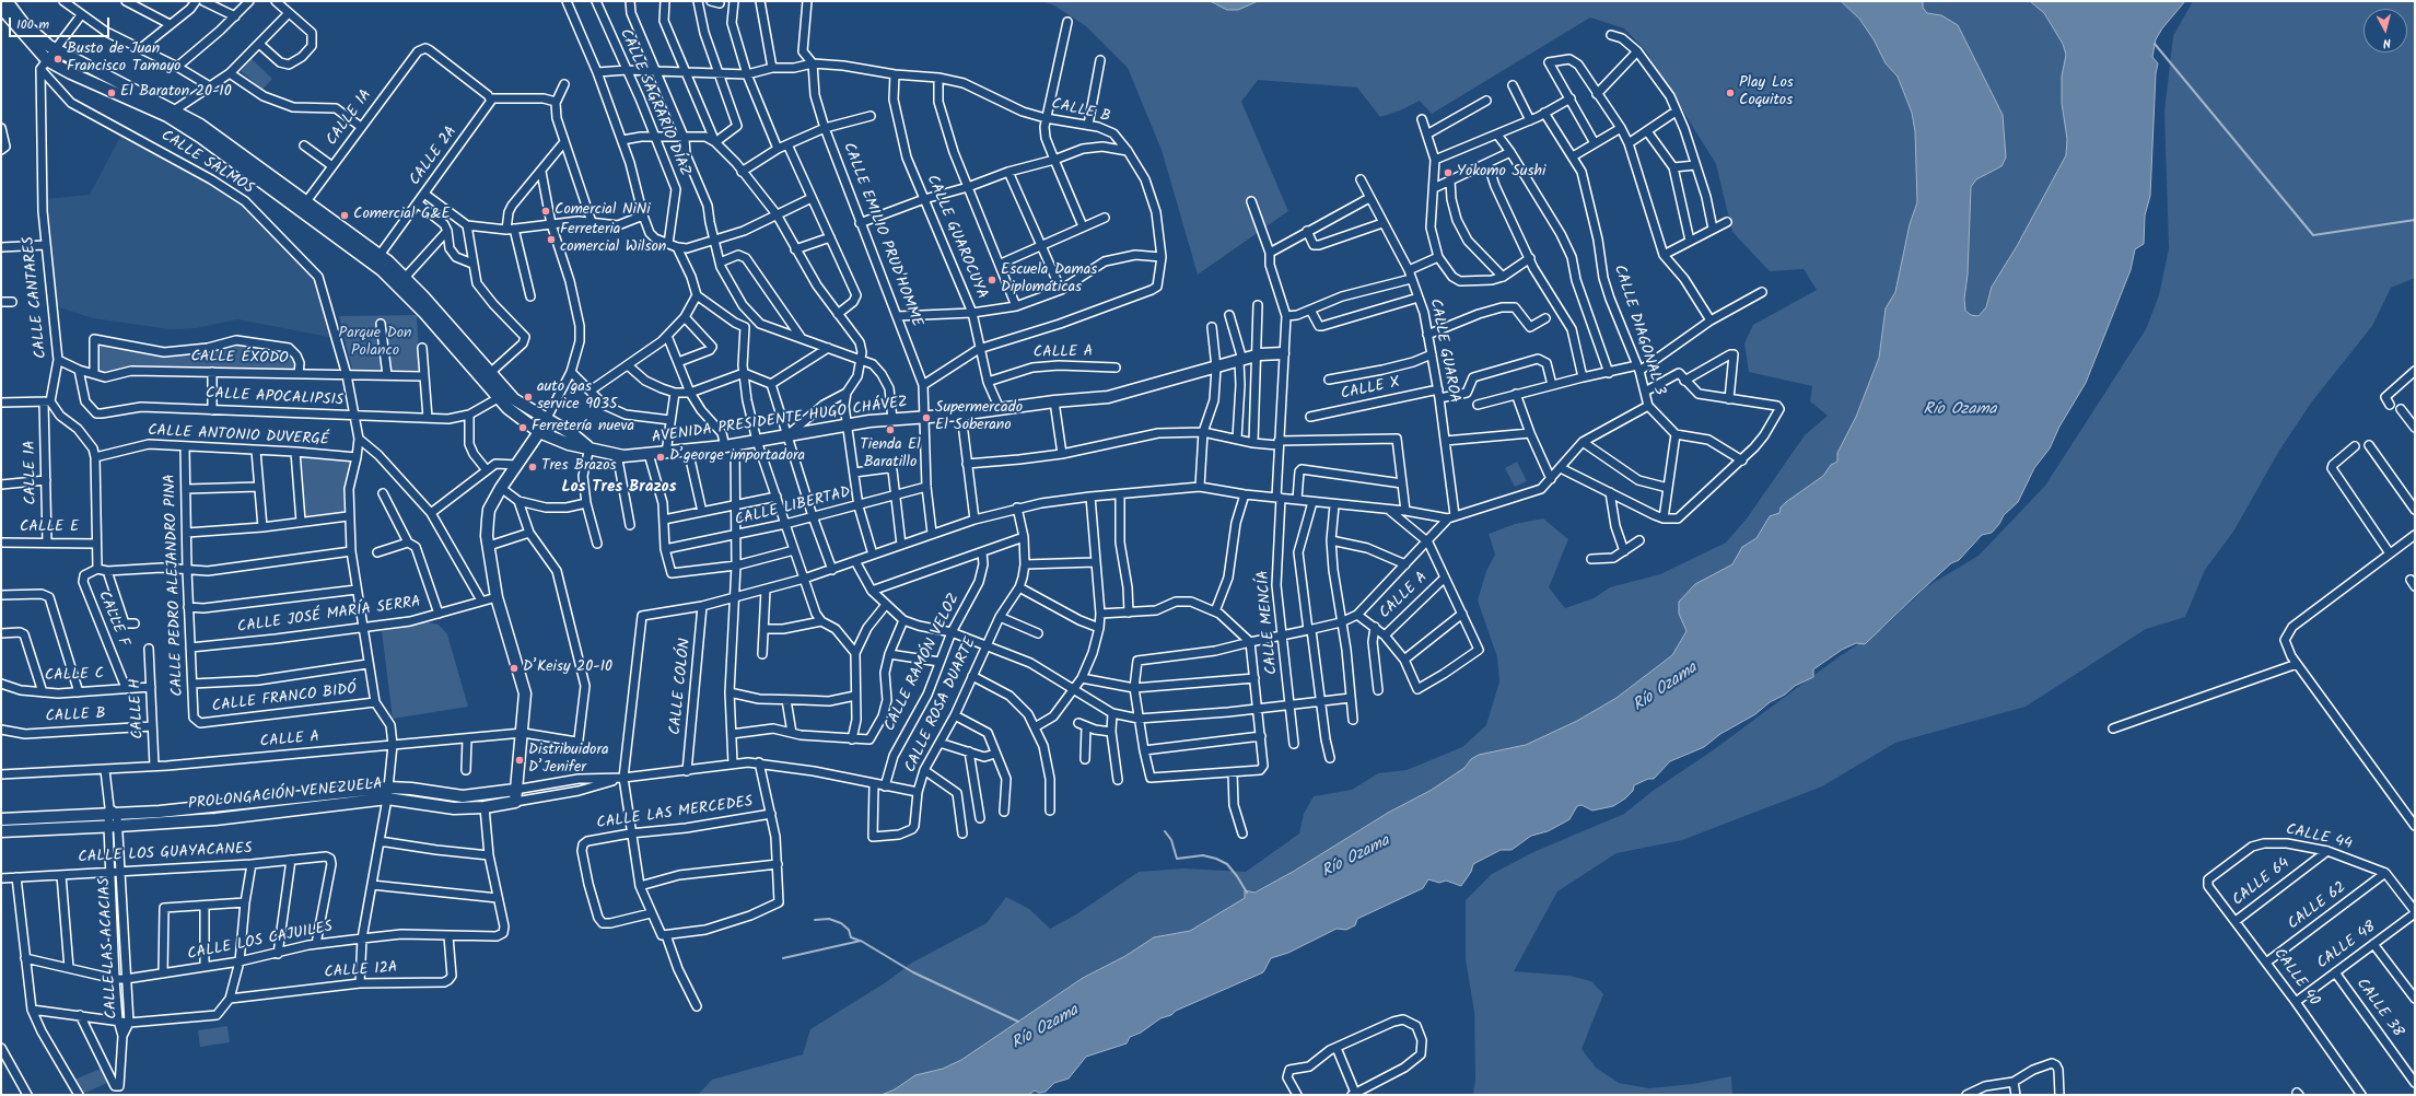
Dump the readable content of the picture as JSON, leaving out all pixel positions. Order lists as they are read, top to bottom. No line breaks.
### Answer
{"streets":{"main road":["AVENIDA PRESIDENTE HUGO CHÁVEZ","PROLONGACIÓN VENEZUELA"],"street":["CALLE SAGRARIO DÍAZ","CALLE B","CALLE 1A","CALLE 2A","CALLE SALMOS","CALLE EMILIO PRUD'HOMME","CALLE GUAROCUYA","CALLE CANTARES","CALLE DIAGONAL 3","CALLE GUAROA","CALLE A","CALLE ÉXODO","CALLE X","CALLE APOCALIPSIS","CALLE ANTONIO DUVERGÉ","CALLE LIBERTAD","CALLE E","CALLE PEDRO ALEJANDRO PINA","CALLE JOSÉ MARÍA SERRA","CALLE F","CALLE MENCÍA","CALLE RAMÓN VELOZ","CALLE C","CALLE COLÓN","CALLE FRANCO BIDÓ","CALLE ROSA DUARTE","CALLE H","CALLE LAS MERCEDES","CALLE 44","CALLE LOS GUAYACANES","CALLE 64","CALLE 62","CALLE LOS CAJUILES","CALLE 48","CALLE LAS ACACIAS","CALLE 12A","CALLE 40","CALLE 38"]},"crossings":[["CALLE SAGRARIO DÍAZ","CALLE B"],["CALLE B","CALLE EMILIO PRUD'HOMME"],["CALLE B","CALLE GUAROCUYA"],["CALLE B","CALLE H"],["CALLE 1A","CALLE 2A"],["CALLE 1A","CALLE CANTARES"],["CALLE 1A","AVENIDA PRESIDENTE HUGO CHÁVEZ"],["CALLE 1A","CALLE E"],["CALLE 2A","AVENIDA PRESIDENTE HUGO CHÁVEZ"],["CALLE SALMOS","CALLE CANTARES"],["CALLE SALMOS","CALLE ÉXODO"],["CALLE SALMOS","CALLE APOCALIPSIS"],["CALLE SALMOS","CALLE ANTONIO DUVERGÉ"],["CALLE SALMOS","CALLE JOSÉ MARÍA SERRA"],["CALLE SALMOS","CALLE FRANCO BIDÓ"],["CALLE EMILIO PRUD'HOMME","AVENIDA PRESIDENTE HUGO CHÁVEZ"],["CALLE EMILIO PRUD'HOMME","CALLE LIBERTAD"],["CALLE GUAROCUYA","CALLE A"],["CALLE GUAROCUYA","AVENIDA PRESIDENTE HUGO CHÁVEZ"],["CALLE CANTARES","CALLE ÉXODO"],["CALLE GUAROA","CALLE X"],["CALLE A","CALLE H"],["CALLE A","CALLE LAS ACACIAS"],["CALLE ÉXODO","CALLE APOCALIPSIS"],["CALLE APOCALIPSIS","AVENIDA PRESIDENTE HUGO CHÁVEZ"],["AVENIDA PRESIDENTE HUGO CHÁVEZ","CALLE MENCÍA"],["CALLE ANTONIO DUVERGÉ","CALLE PEDRO ALEJANDRO PINA"],["CALLE PEDRO ALEJANDRO PINA","CALLE JOSÉ MARÍA SERRA"],["CALLE PEDRO ALEJANDRO PINA","CALLE FRANCO BIDÓ"],["CALLE F","CALLE C"],["CALLE RAMÓN VELOZ","PROLONGACIÓN VENEZUELA"],["CALLE C","CALLE H"],["CALLE COLÓN","PROLONGACIÓN VENEZUELA"],["CALLE ROSA DUARTE","PROLONGACIÓN VENEZUELA"],["PROLONGACIÓN VENEZUELA","CALLE LAS ACACIAS"],["CALLE 44","CALLE 64"],["CALLE 44","CALLE 62"],["CALLE 44","CALLE 40"],["CALLE LOS GUAYACANES","CALLE LOS CAJUILES"],["CALLE LOS GUAYACANES","CALLE LAS ACACIAS"],["CALLE 64","CALLE 40"],["CALLE 62","CALLE 40"],["CALLE LOS CAJUILES","CALLE LAS ACACIAS"],["CALLE LOS CAJUILES","CALLE 12A"],["CALLE 48","CALLE 40"],["CALLE 48","CALLE 38"]],"districts":["Los Tres Brazos"],"water":["Río Ozama"],"parks":["Parque Don Polanco"],"places":["Busto de Juan Francisco Tamayo","El Baraton 20-10","Play Los Coquitos","Yokomo Sushi","Comercial NiNi","Comercial G&E","Ferreteria comercial Wilson","Escuela Damas Diplomáticas","auto gas service 9035","Supermercado El Soberano","Ferretería nueva","Tienda El Baratillo","D’george importadora","Tres Brazos","D’Keisy 20-10","Distribuidora D’Jenifer"],"scale_bar":"100 m","north":"bottom"}
